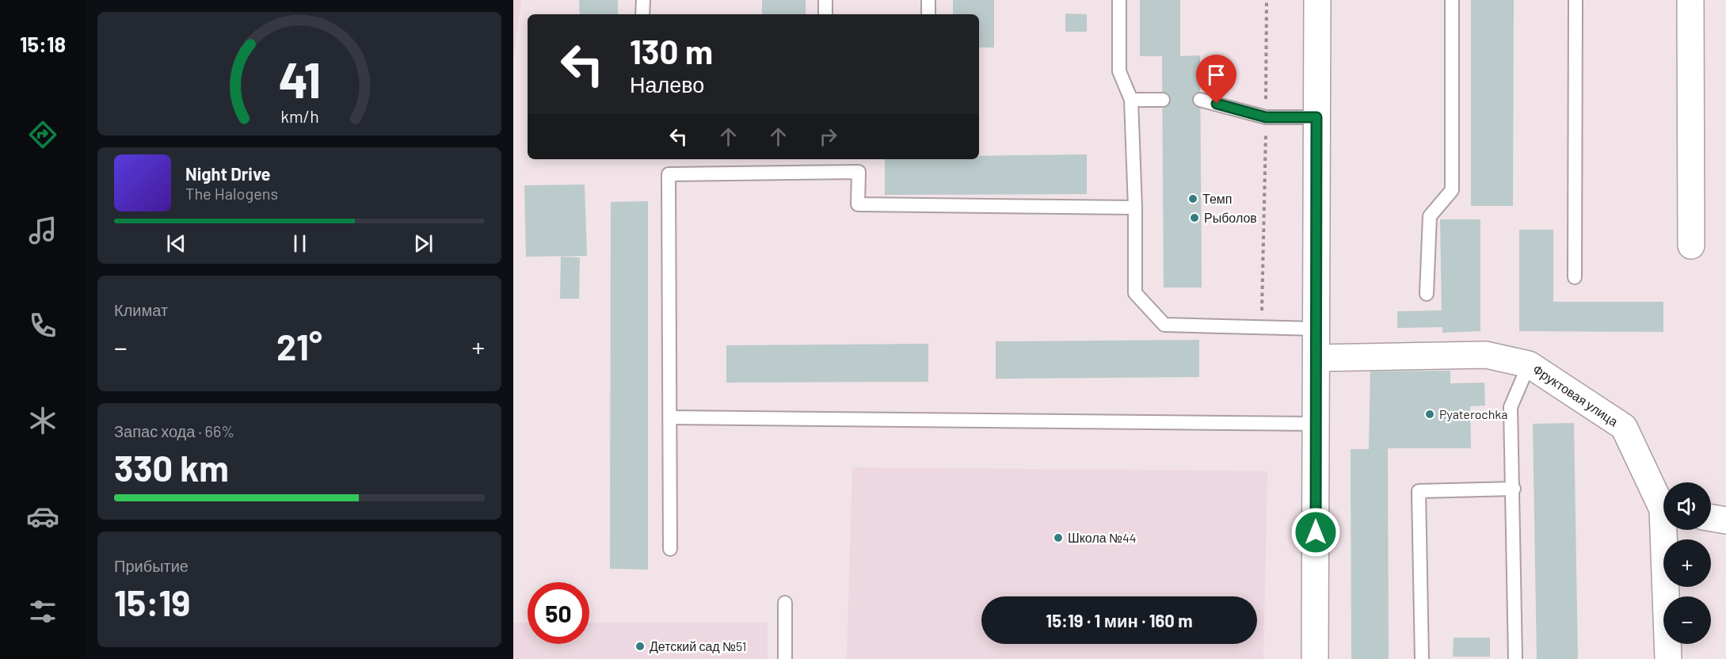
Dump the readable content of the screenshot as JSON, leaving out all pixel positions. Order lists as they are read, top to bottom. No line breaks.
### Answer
{"streets":{"street":["Фруктовая улица"]},"places":["Темп","Рыболов","Pyaterochka","Школа №44","Детский сад №51"],"page":{"tabs":"15:18","turn":["130 m","Налево"],"song":["Night Drive","The Halogens"],"tile":["Климат",["Запас хода · 66%","330 km"],["Прибытие","15:19"]],"heat":["−","21°","+"],"map_buttons":["+","−"],"limit":"50","trip":"15:19 · 1 мин · 160 m","gauge":["41","km/h"]}}
